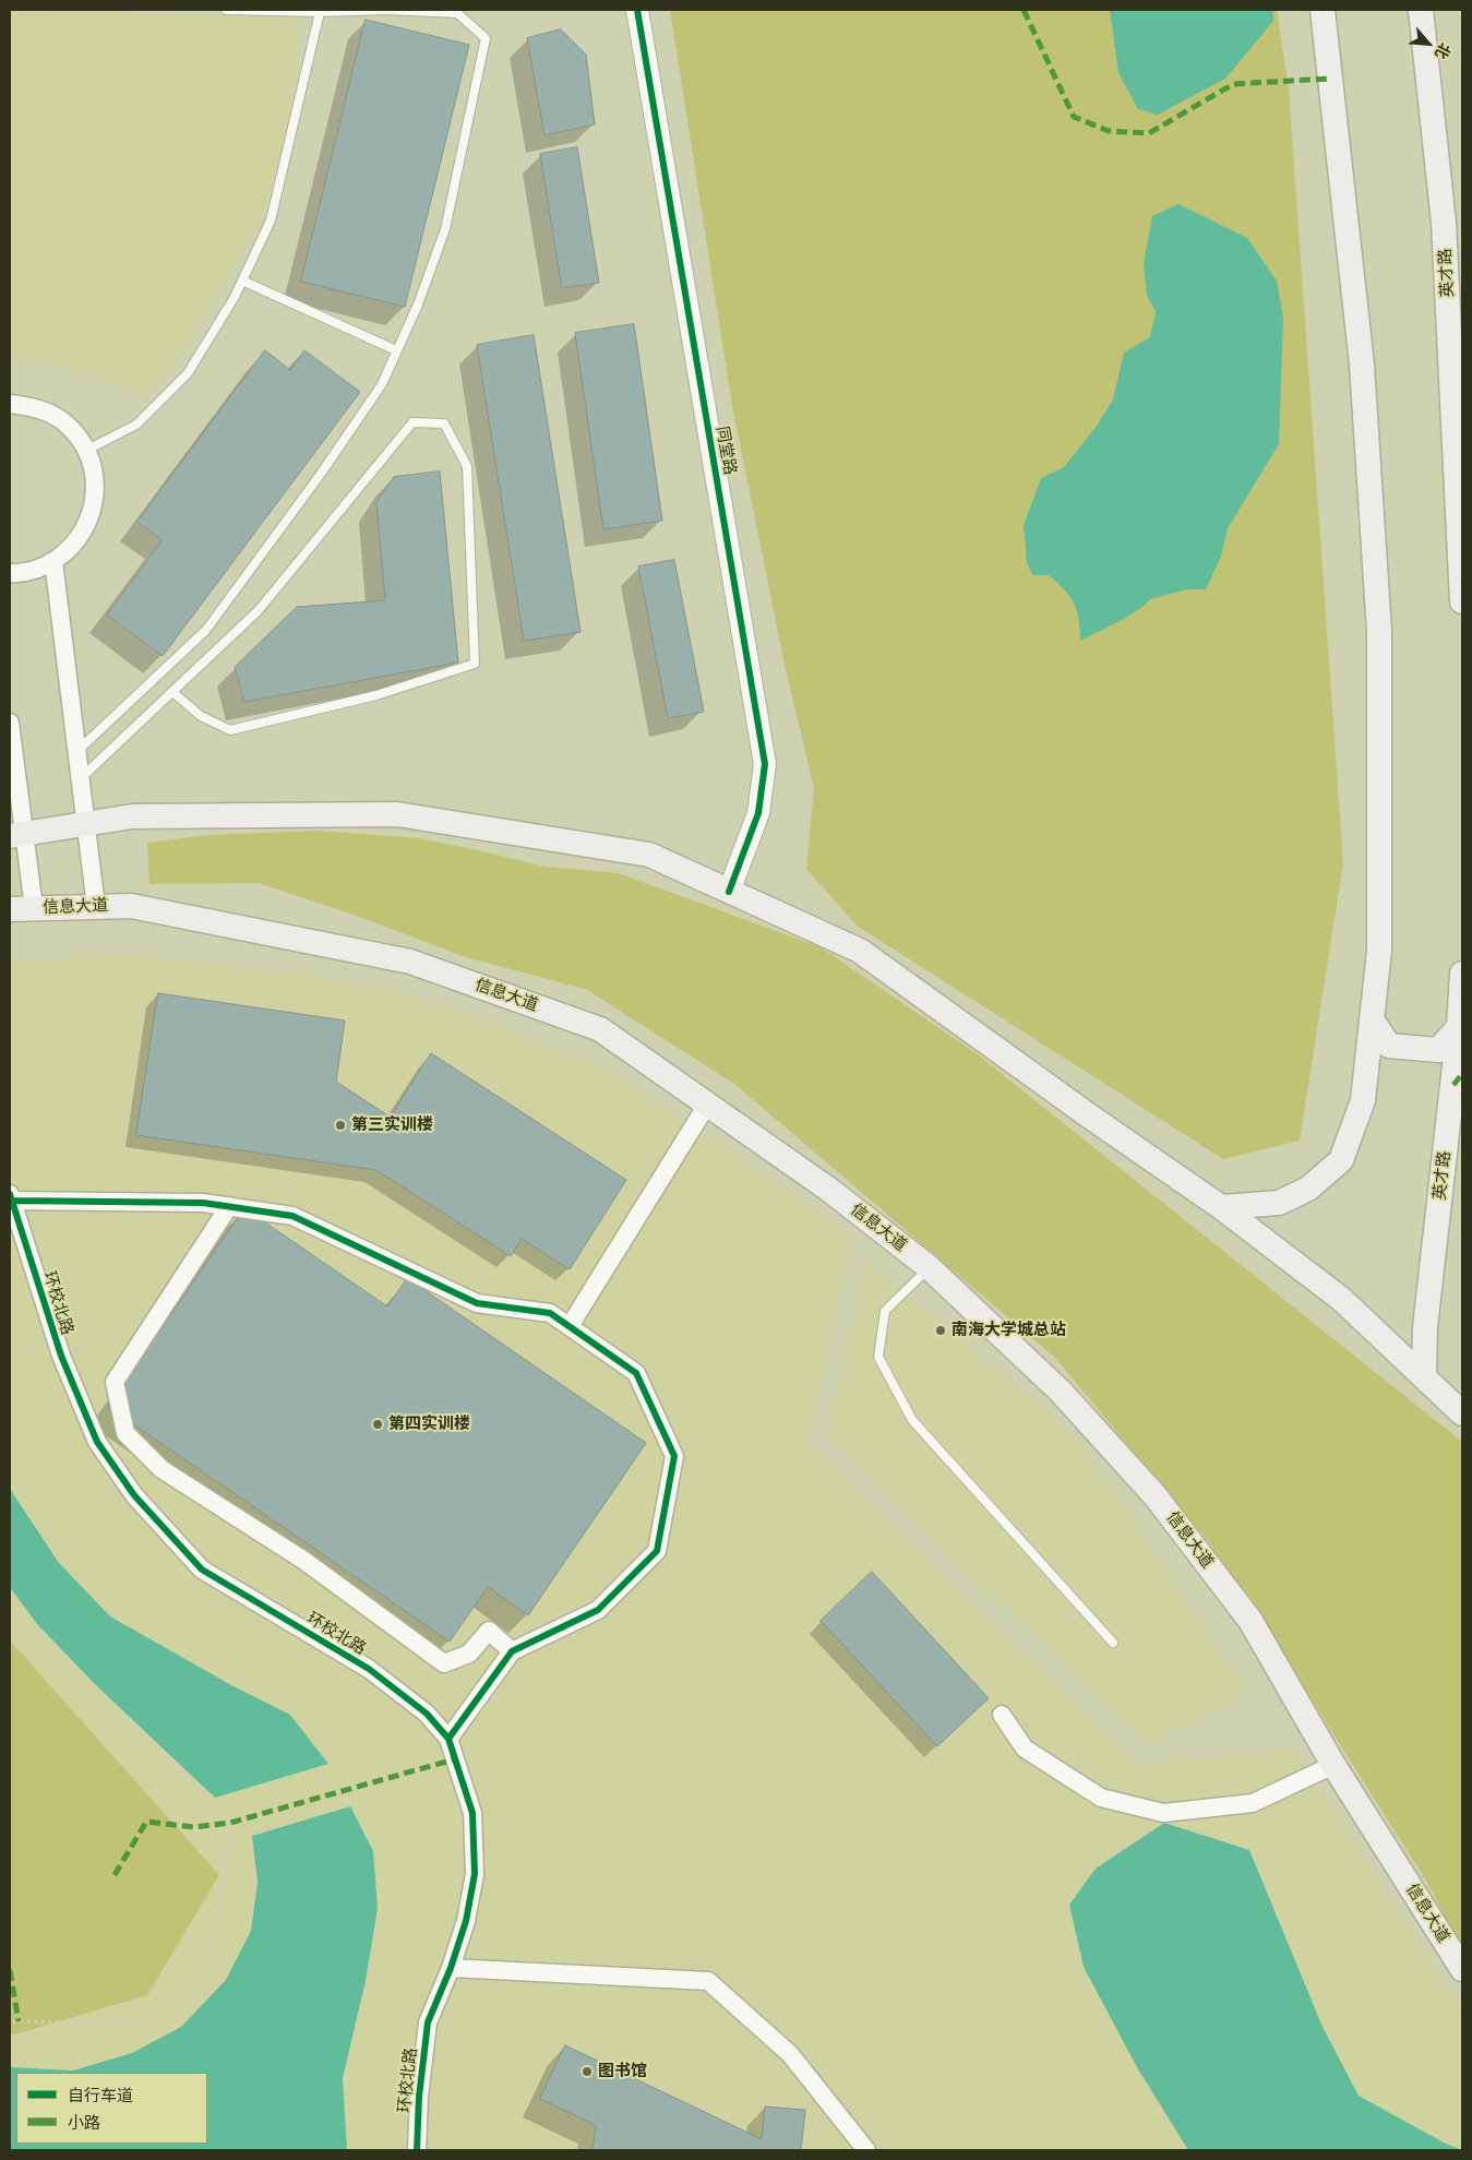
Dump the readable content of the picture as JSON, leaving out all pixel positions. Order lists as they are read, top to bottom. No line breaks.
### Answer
{"streets":{"main road":["英才路","信息大道"],"street":["同堂路","环校北路"]},"places":["第三实训楼","南海大学城总站","第四实训楼","图书馆"],"legend":["自行车道","小路"],"north":"bottom right"}
